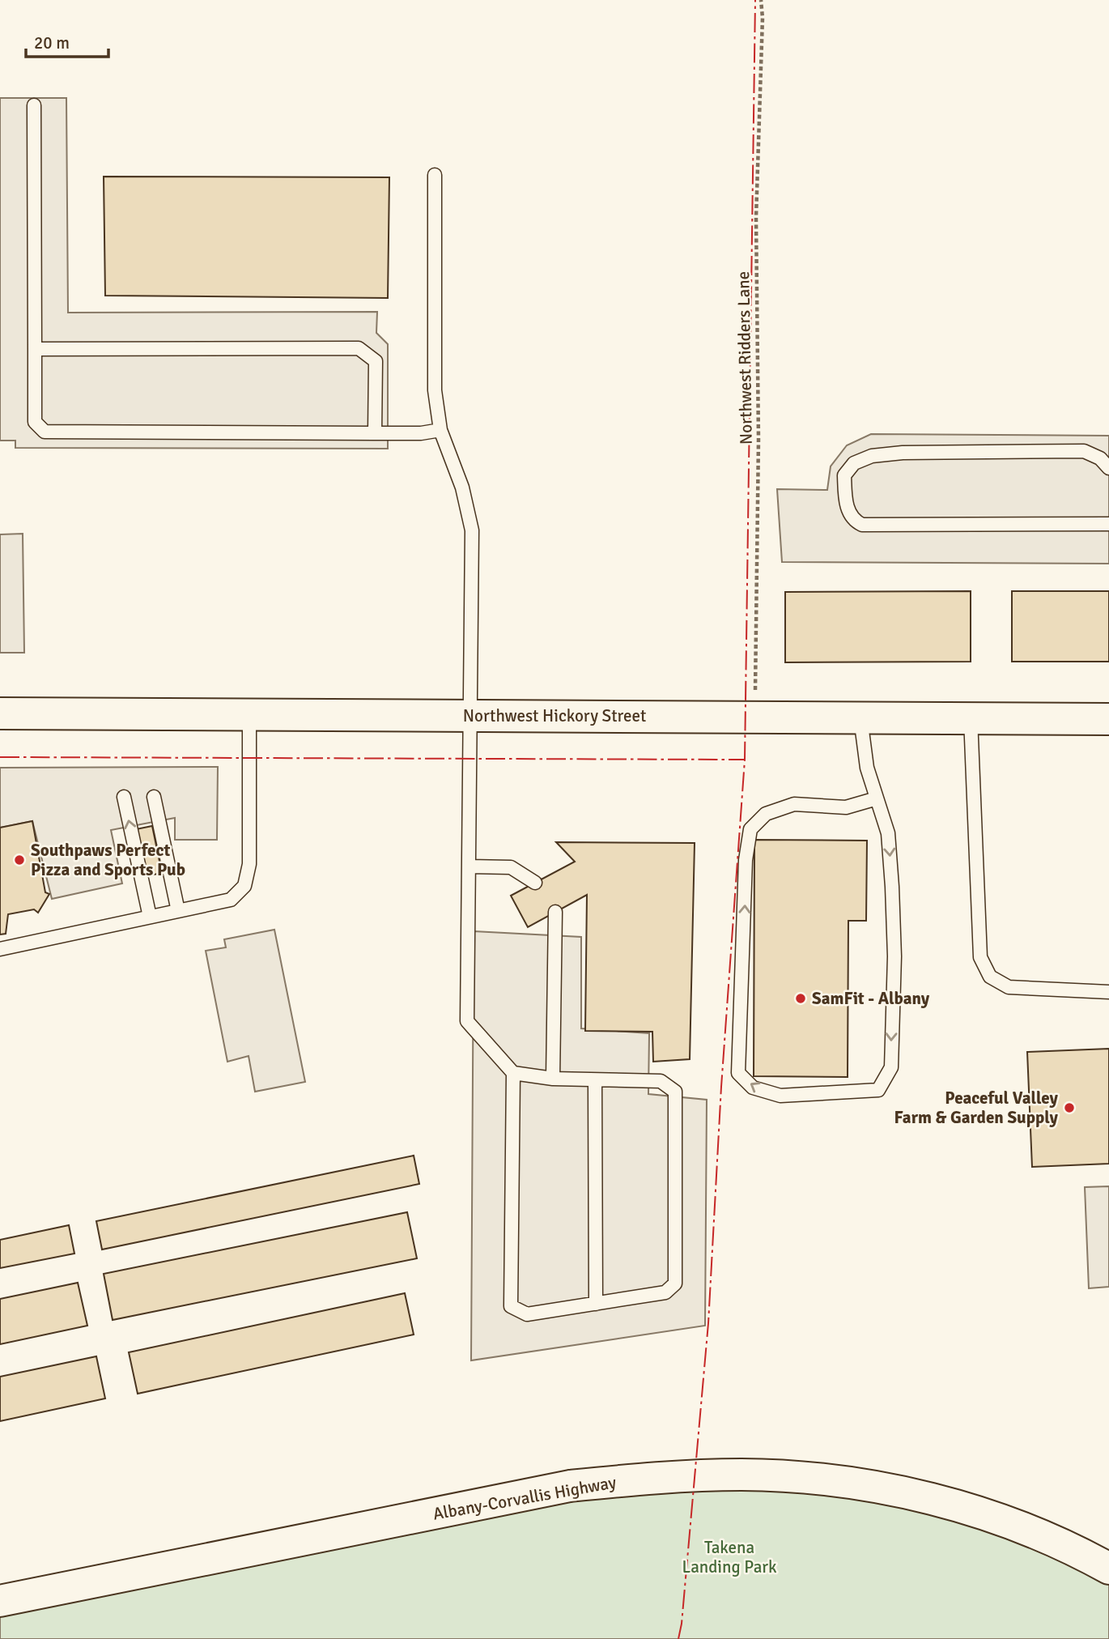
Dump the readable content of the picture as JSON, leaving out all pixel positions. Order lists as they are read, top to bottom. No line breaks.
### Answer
{"streets":{"main road":["Northwest Hickory Street","Albany-Corvallis Highway"],"path":["Northwest Ridders Lane"]},"crossings":[["Northwest Ridders Lane","Northwest Hickory Street"]],"parks":["Takena Landing Park"],"places":["Southpaws Perfect Pizza and Sports Pub","SamFit - Albany","Peaceful Valley Farm & Garden Supply"],"scale_bar":"20 m"}
